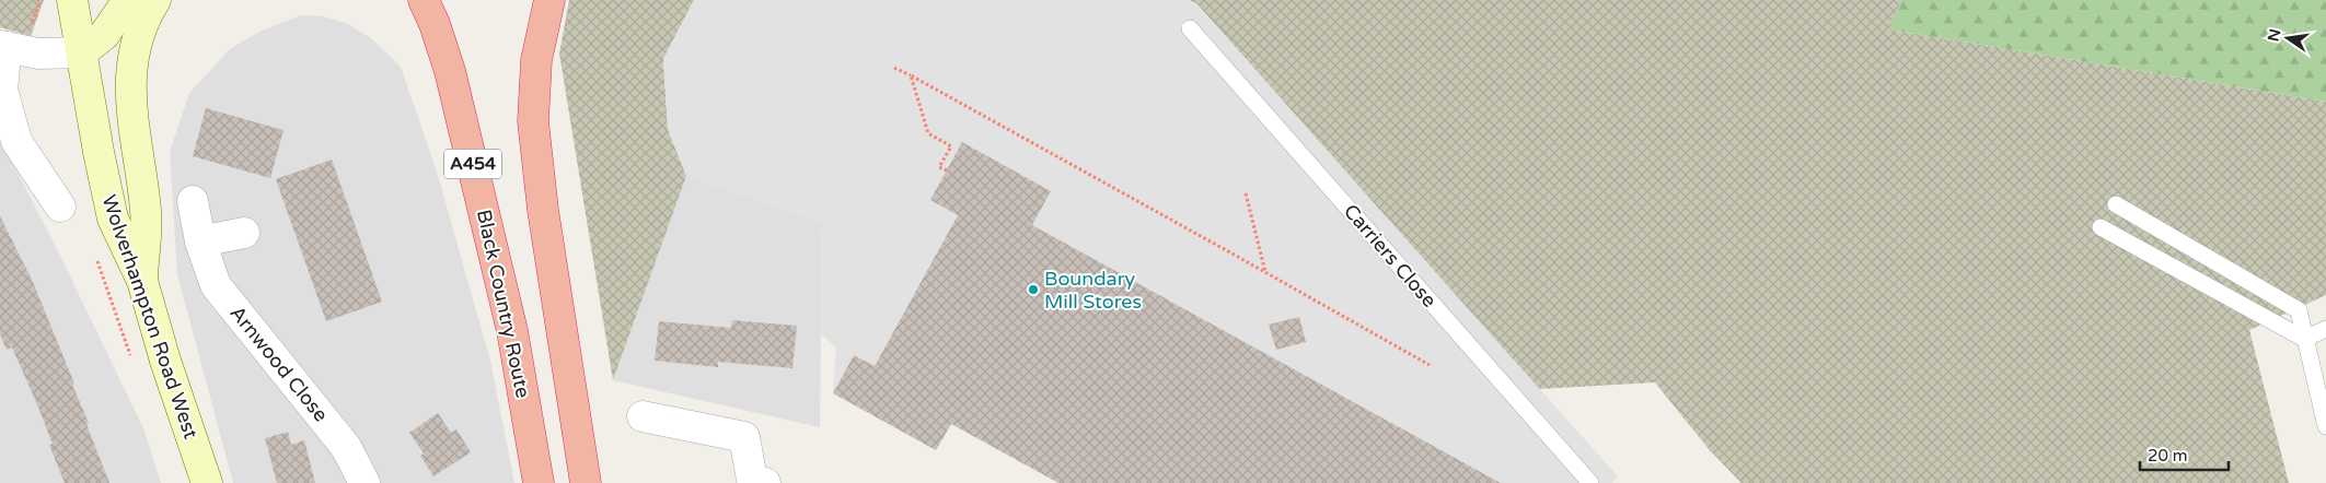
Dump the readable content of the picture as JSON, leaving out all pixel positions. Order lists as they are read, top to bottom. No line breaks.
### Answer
{"streets":{"highway":["A454","Black Country Route"],"main road":["Wolverhampton Road West"],"street":["Arnwood Close"],"lane":["Carriers Close"]},"places":["Boundary Mill Stores"],"scale_bar":"20 m","north":"left"}
